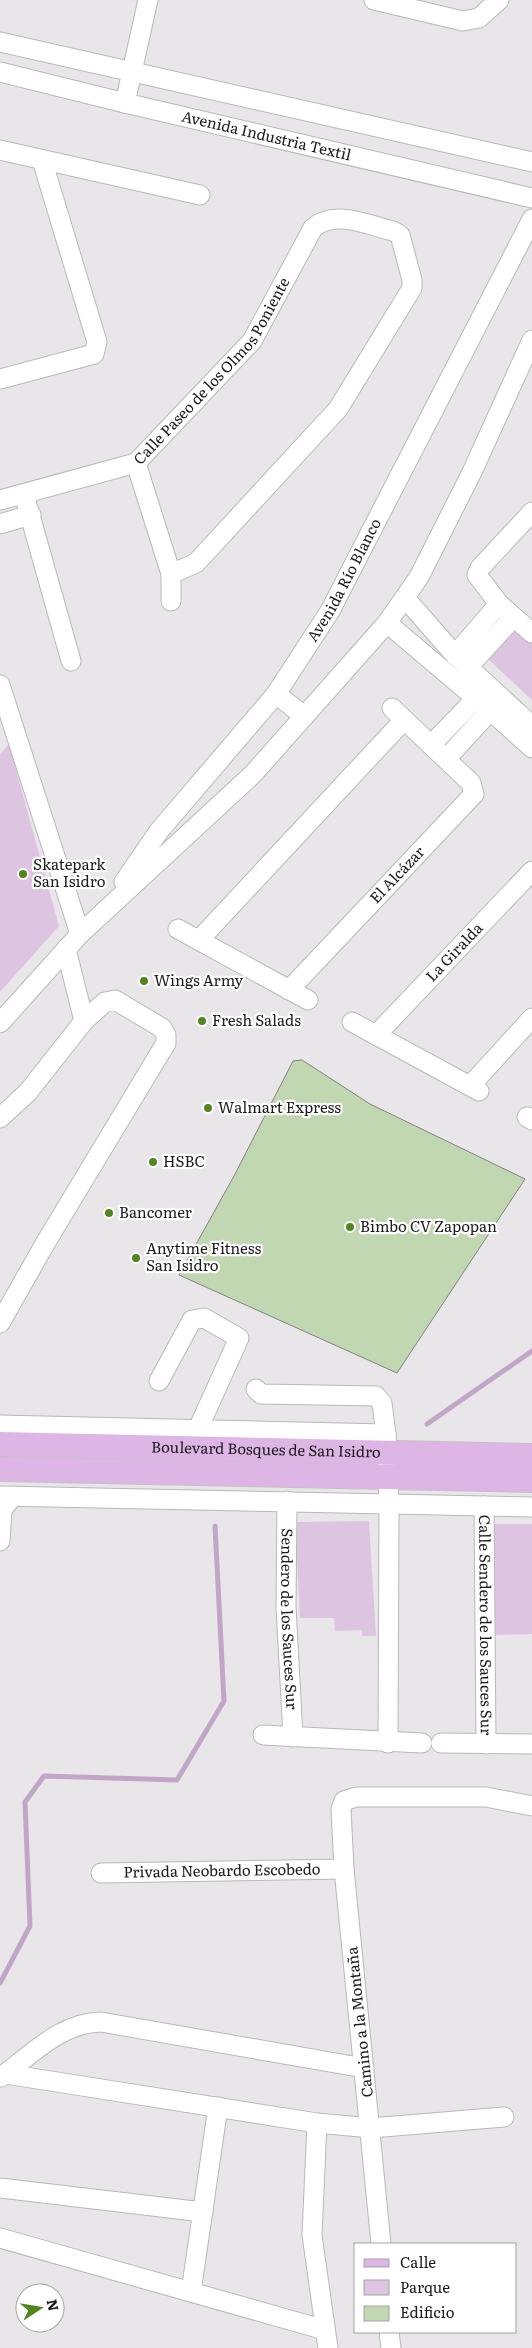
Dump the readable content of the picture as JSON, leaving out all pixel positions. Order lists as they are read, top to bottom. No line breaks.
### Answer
{"streets":{"main road":["Boulevard Bosques de San Isidro"],"street":["Avenida Industria Textil","Calle Paseo de los Olmos Poniente","Avenida Río Blanco","El Alcázar","La Giralda","Sendero de los Sauces Sur","Calle Sendero de los Sauces Sur","Privada Neobardo Escobedo","Camino a la Montaña"]},"crossings":[["Privada Neobardo Escobedo","Camino a la Montaña"]],"places":["Skatepark San Isidro","Wings Army","Fresh Salads","Walmart Express","HSBC","Bancomer","Bimbo CV Zapopan","Anytime Fitness San Isidro"],"legend":["Calle","Parque","Edificio"],"north":"right"}
